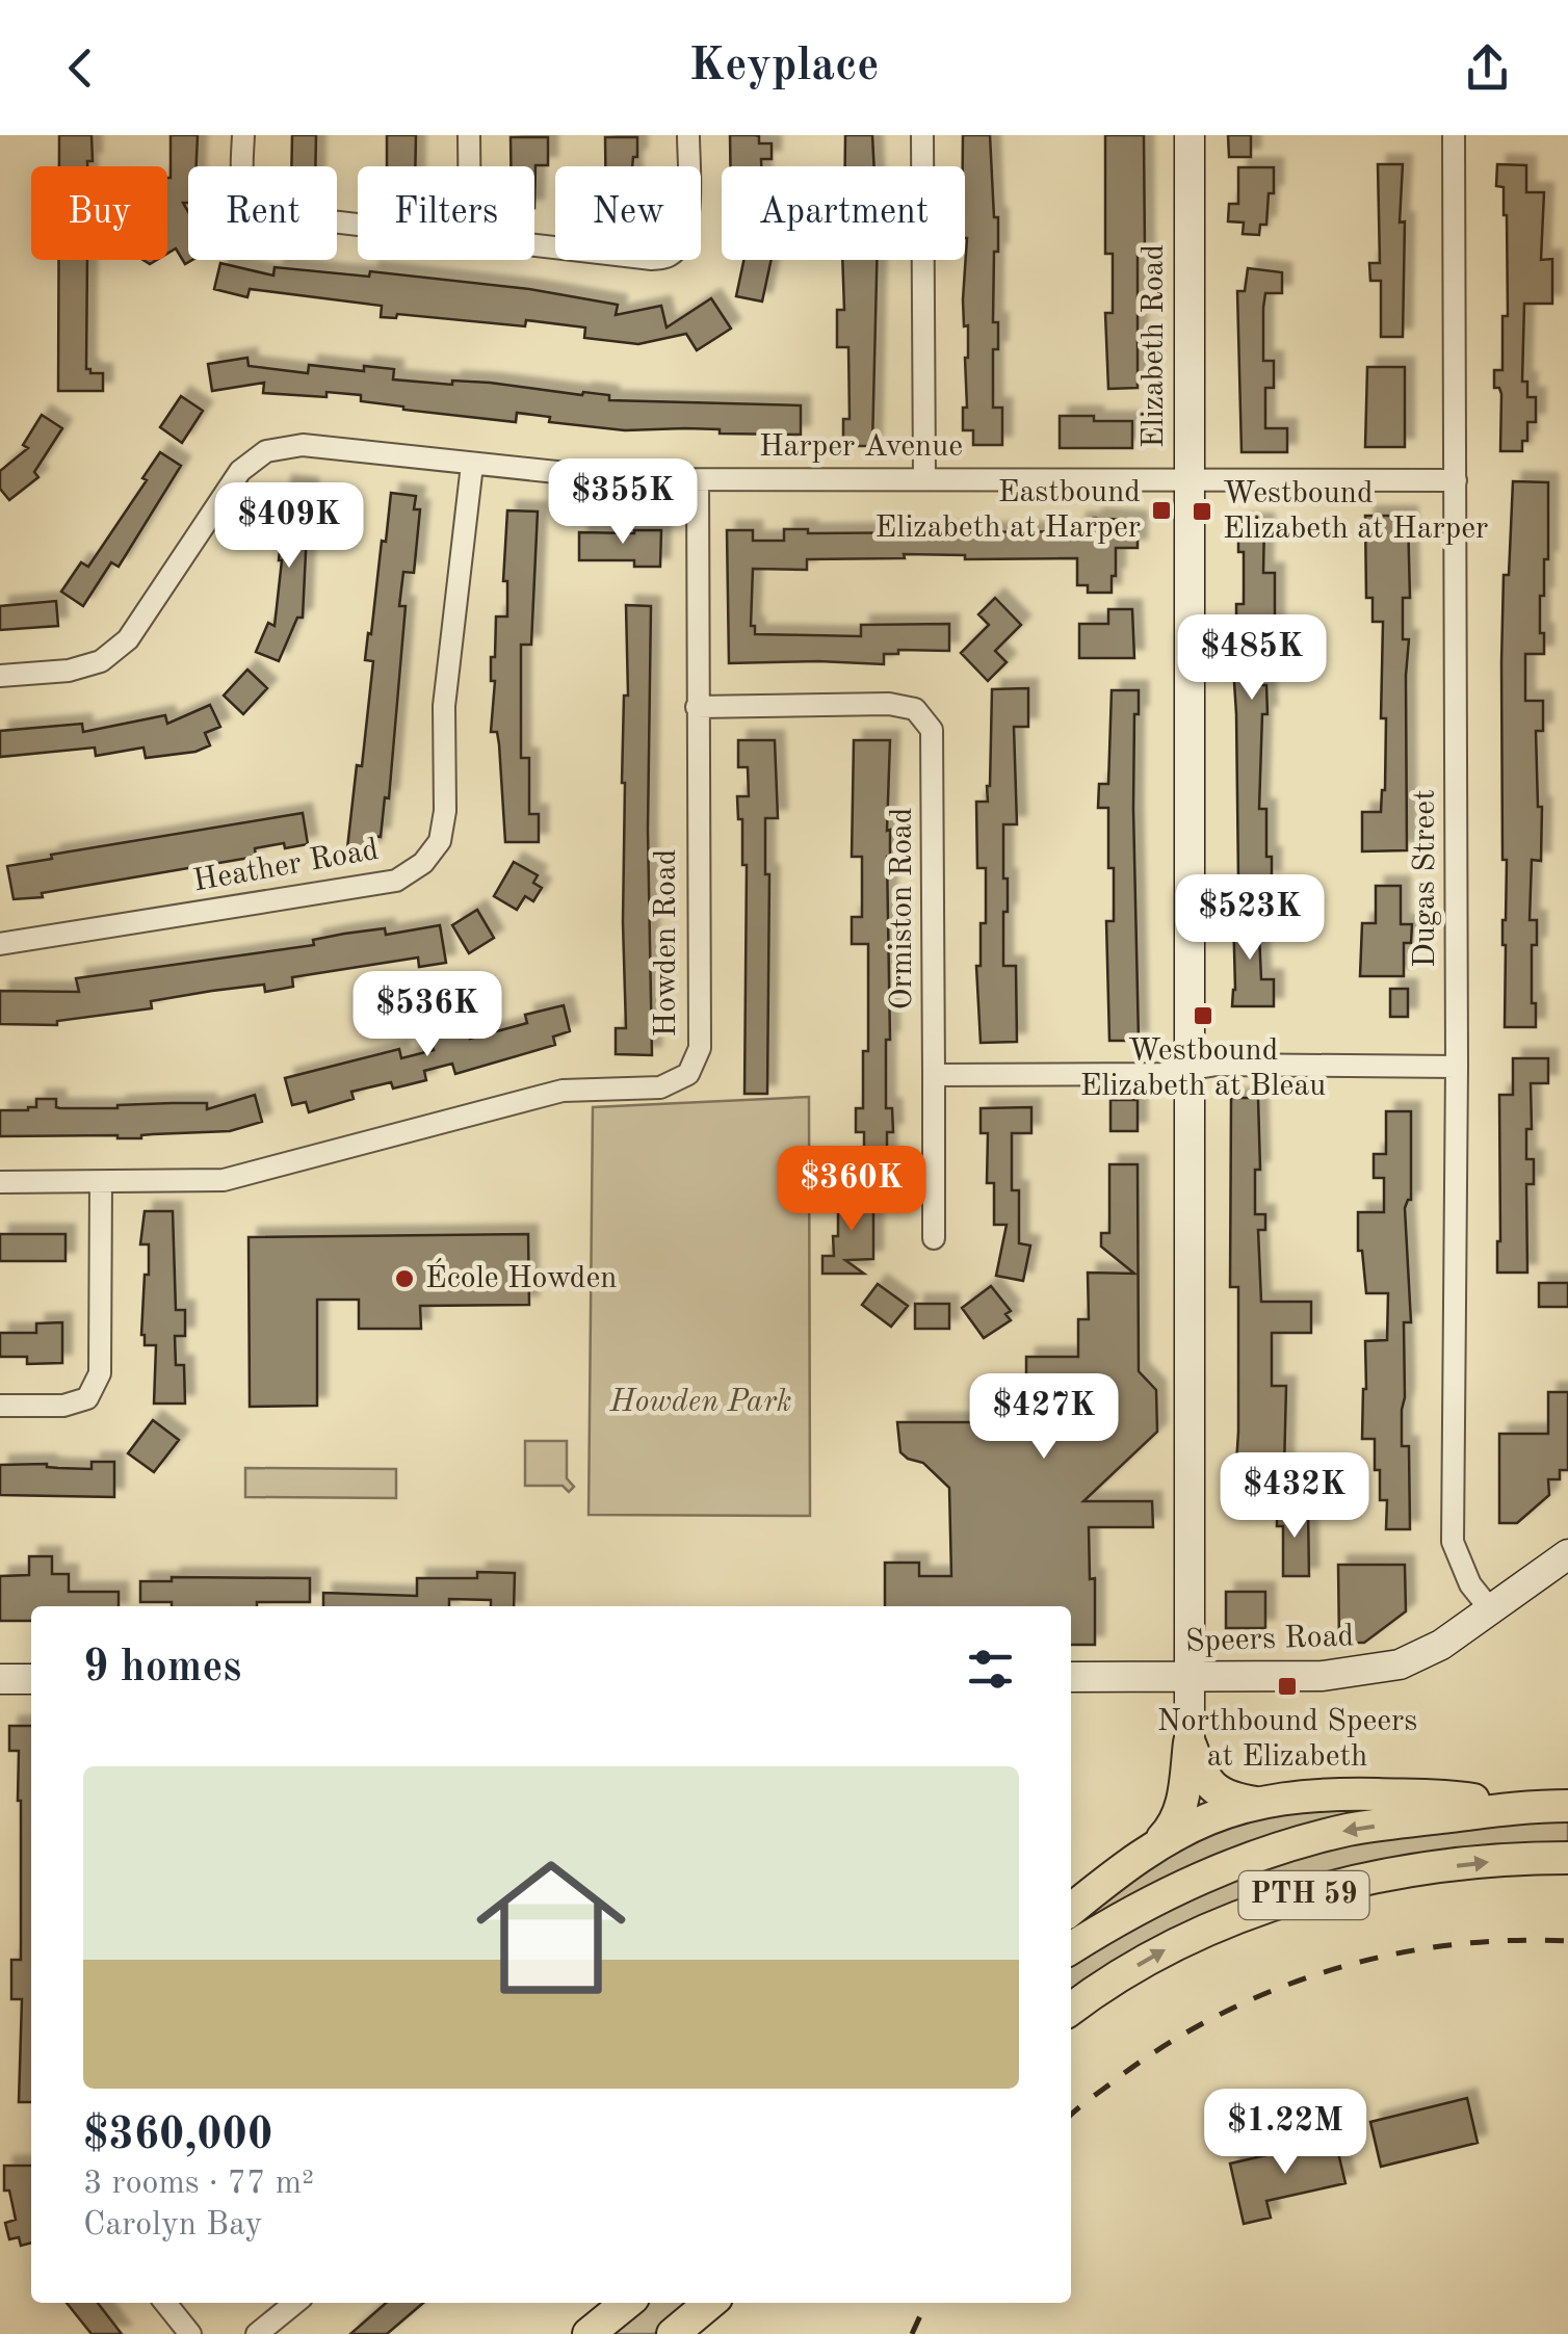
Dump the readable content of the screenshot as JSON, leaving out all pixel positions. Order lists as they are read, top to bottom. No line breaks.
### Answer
{"streets":{"main road":["PTH 59"],"street":["Elizabeth Road","Harper Avenue","Heather Road","Dugas Street","Ormiston Road","Howden Road","Speers Road"]},"crossings":[["Elizabeth Road","Harper Avenue"],["Elizabeth Road","Speers Road"],["Harper Avenue","Heather Road"],["Harper Avenue","Dugas Street"],["Harper Avenue","Howden Road"],["Dugas Street","Speers Road"],["Ormiston Road","Howden Road"]],"parks":["Howden Park"],"places":{"transit":["Eastbound Elizabeth at Harper","Westbound Elizabeth at Harper","Westbound Elizabeth at Bleau","Northbound Speers at Elizabeth"],"other":["École Howden"]},"page":{"header":"Keyplace","chip":["Buy","Rent","Filters","New","Apartment"],"price":["$355K","$409K","$485K","$523K","$536K","$360K","$427K","$432K","$1.22M"],"heading":"9 homes","list":[{"name":"$360,000","note":"3 rooms · 77 m² · Carolyn Bay"}]}}
